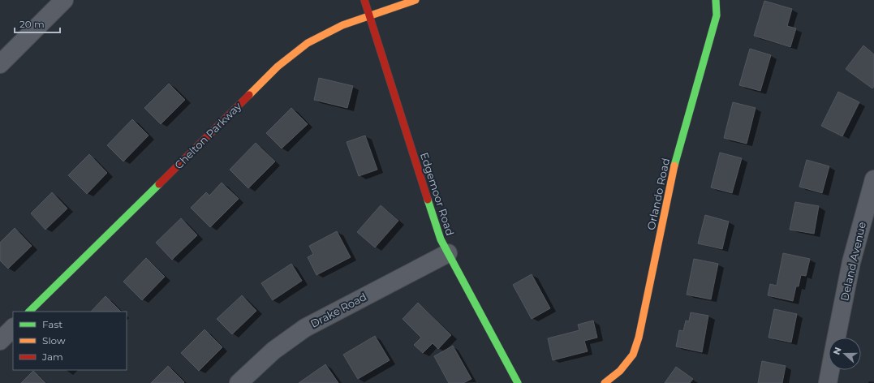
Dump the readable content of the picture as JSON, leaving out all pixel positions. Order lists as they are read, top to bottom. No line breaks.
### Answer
{"streets":{"street":["Chelton Parkway","Edgemoor Road","Orlando Road","Deland Avenue","Drake Road"]},"crossings":[["Chelton Parkway","Edgemoor Road"],["Edgemoor Road","Drake Road"]],"legend":["Fast","Slow","Jam"],"scale_bar":"20 m","north":"left"}
